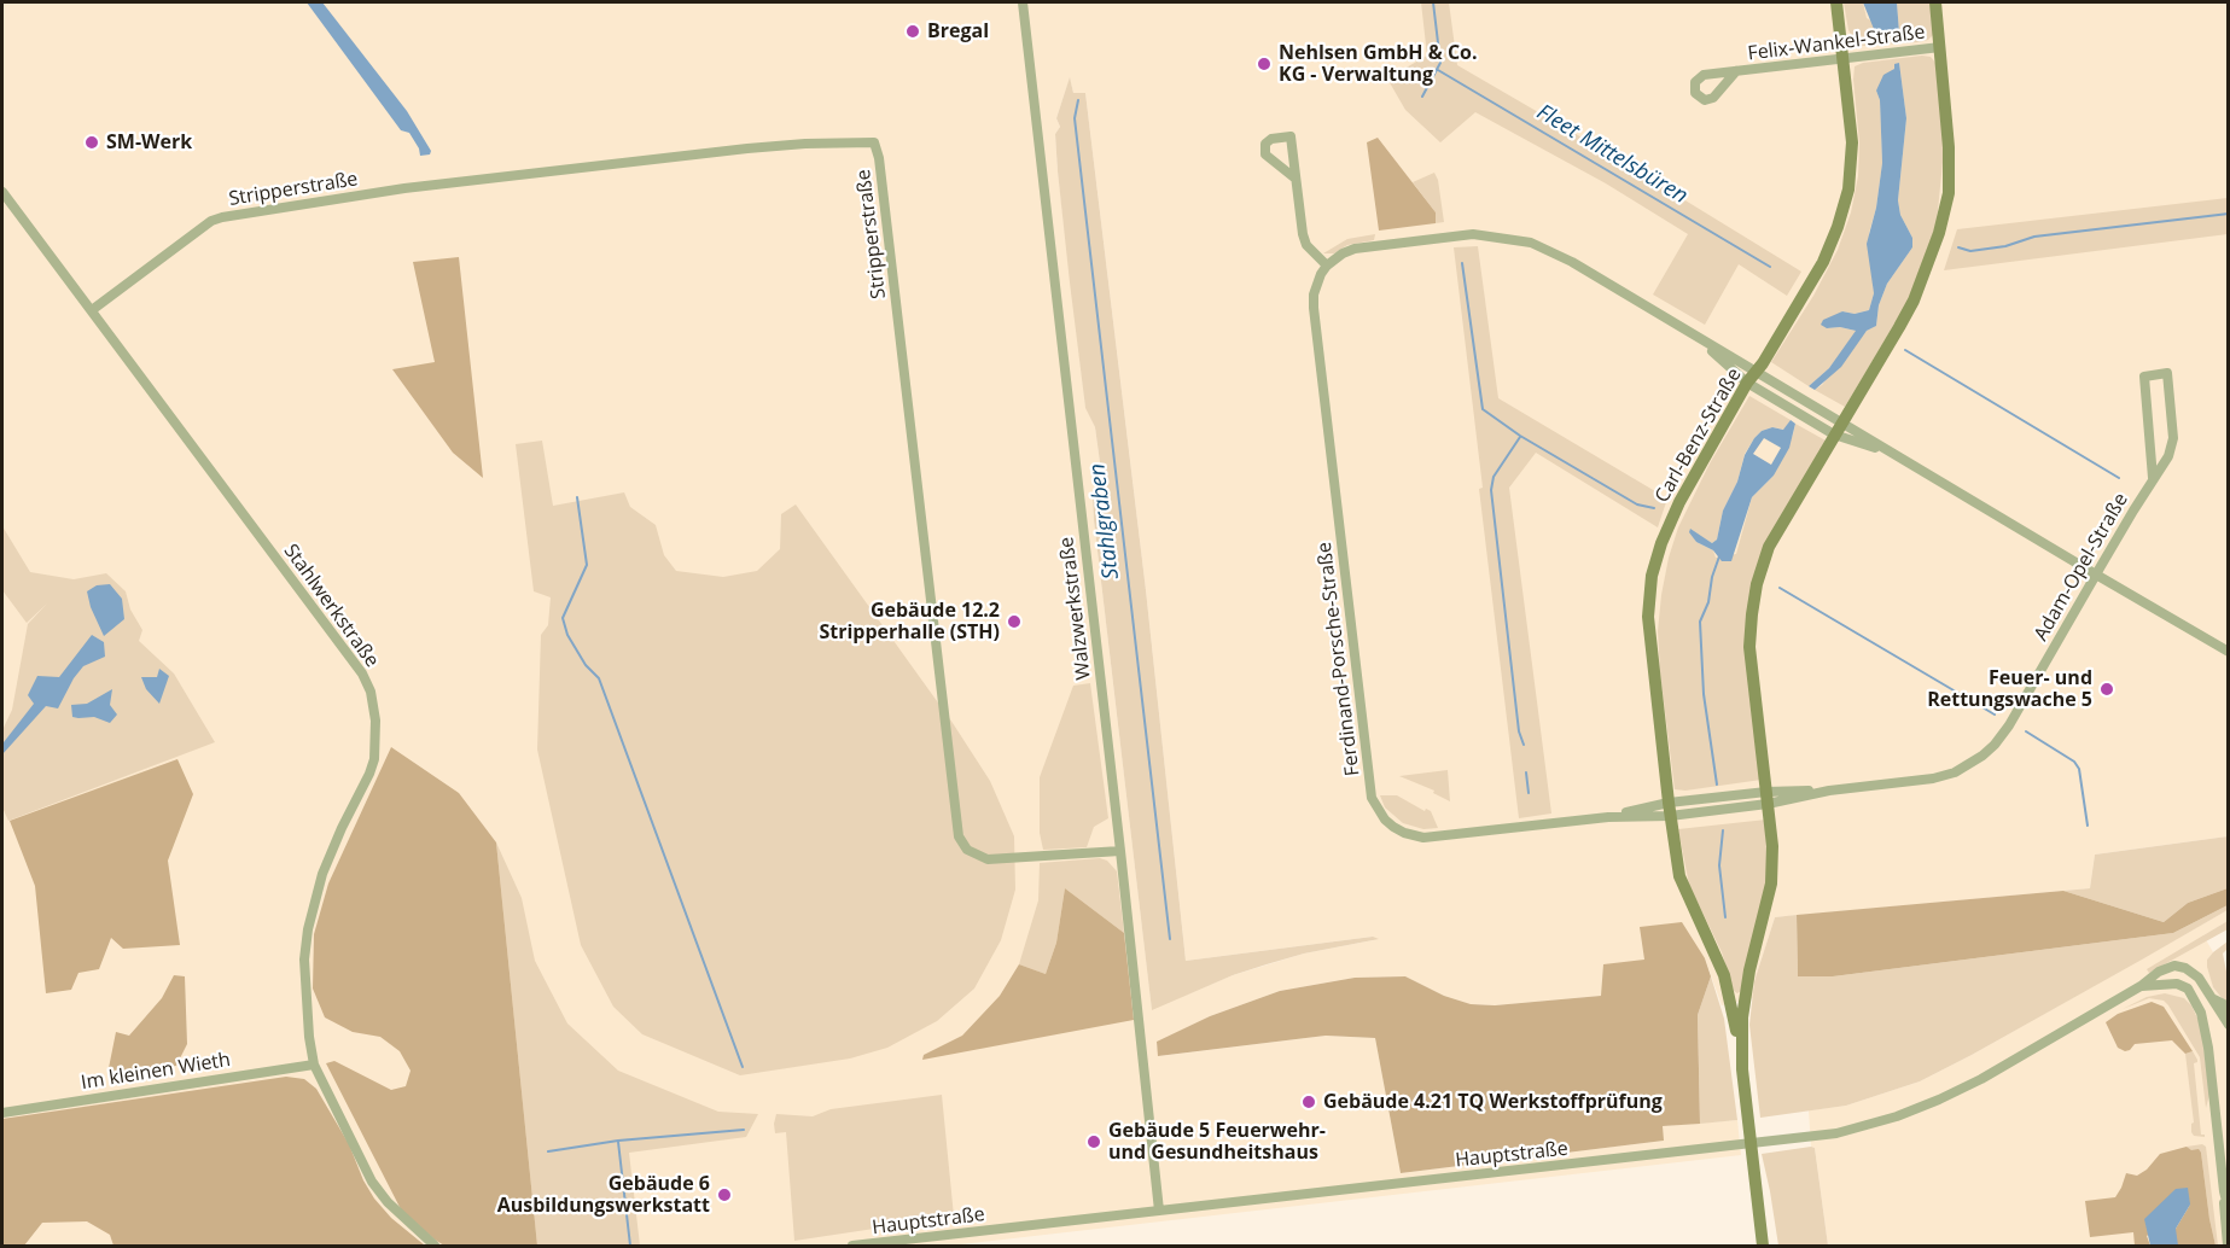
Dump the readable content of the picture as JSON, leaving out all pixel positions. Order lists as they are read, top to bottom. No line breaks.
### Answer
{"streets":{"street":["Felix-Wankel-Straße","Stripperstraße","Carl-Benz-Straße","Adam-Opel-Straße","Stahlwerkstraße","Walzwerkstraße","Ferdinand-Porsche-Straße","Im kleinen Wieth","Hauptstraße"]},"crossings":[["Felix-Wankel-Straße","Carl-Benz-Straße"],["Stripperstraße","Stahlwerkstraße"],["Stripperstraße","Walzwerkstraße"],["Carl-Benz-Straße","Adam-Opel-Straße"],["Carl-Benz-Straße","Ferdinand-Porsche-Straße"],["Adam-Opel-Straße","Ferdinand-Porsche-Straße"],["Stahlwerkstraße","Im kleinen Wieth"],["Walzwerkstraße","Hauptstraße"]],"water":["Fleet Mittelsbüren","Stahlgraben"],"places":["Bregal","Nehlsen GmbH & Co. KG - Verwaltung","SM-Werk","Gebäude 12.2 Stripperhalle (STH)","Feuer- und Rettungswache 5","Gebäude 4.21 TQ Werkstoffprüfung","Gebäude 5 Feuerwehr- und Gesundheitshaus","Gebäude 6 Ausbildungswerkstatt"]}
